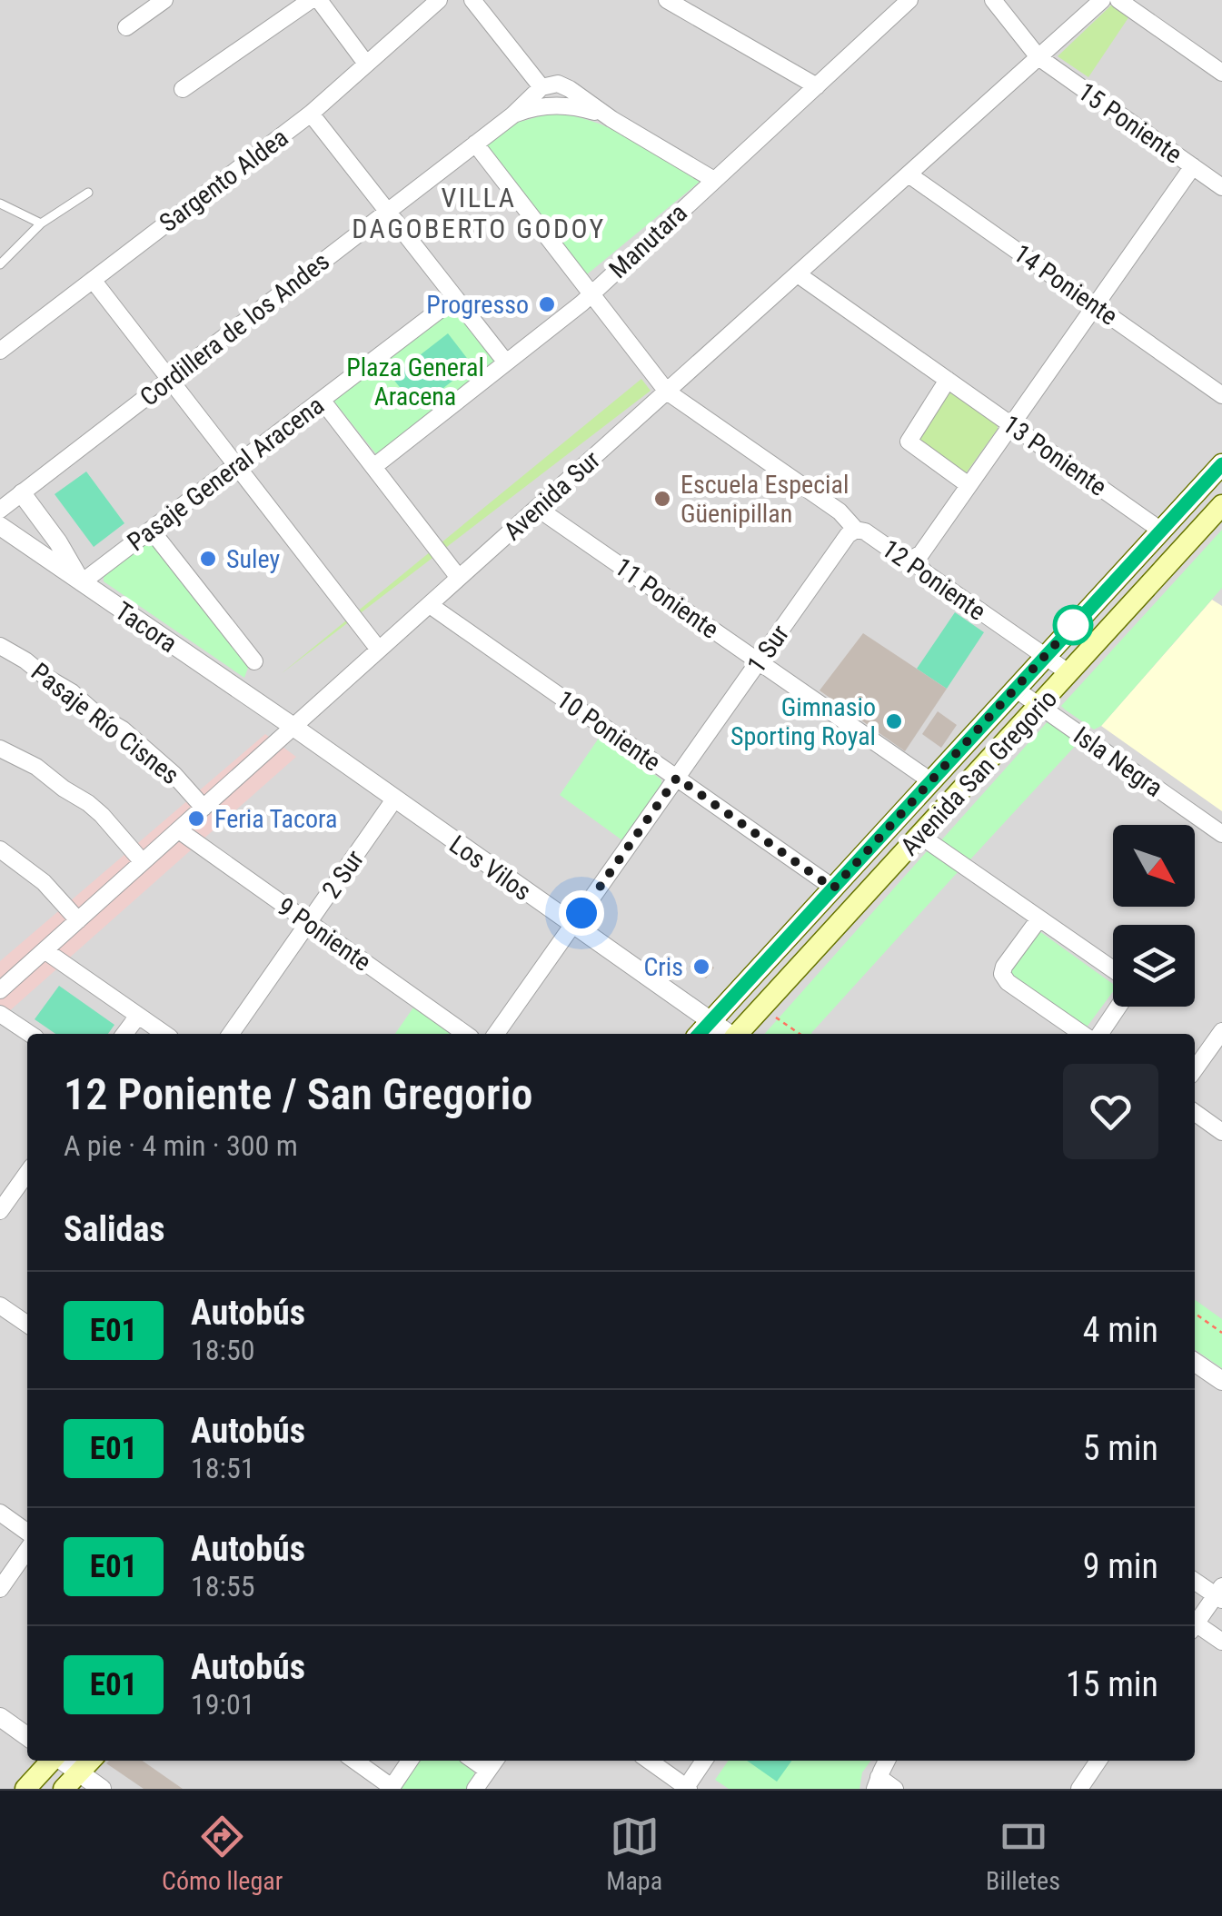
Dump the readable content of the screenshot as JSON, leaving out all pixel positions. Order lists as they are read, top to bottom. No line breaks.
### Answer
{"streets":{"main road":["Avenida San Gregorio"],"street":["15 Poniente","Sargento Aldea","Manutara","14 Poniente","Cordillera de los Andes","13 Poniente","Pasaje General Aracena","Avenida Sur","12 Poniente","11 Poniente","Tacora","1 Sur","Pasaje Río Cisnes","10 Poniente","Isla Negra","Los Vilos","2 Sur","9 Poniente"]},"crossings":[["15 Poniente","Avenida Sur"],["Manutara","12 Poniente"],["14 Poniente","Avenida Sur"],["Cordillera de los Andes","12 Poniente"],["13 Poniente","Avenida Sur"],["13 Poniente","Avenida San Gregorio"],["Pasaje General Aracena","Tacora"],["Avenida Sur","12 Poniente"],["Avenida Sur","11 Poniente"],["Avenida Sur","Tacora"],["Avenida Sur","Pasaje Río Cisnes"],["Avenida Sur","10 Poniente"],["Avenida Sur","Los Vilos"],["Avenida Sur","9 Poniente"],["12 Poniente","1 Sur"],["12 Poniente","Avenida San Gregorio"],["11 Poniente","1 Sur"],["11 Poniente","Avenida San Gregorio"],["Tacora","Los Vilos"],["1 Sur","10 Poniente"],["1 Sur","Los Vilos"],["10 Poniente","Avenida San Gregorio"],["Isla Negra","Avenida San Gregorio"],["Avenida San Gregorio","Los Vilos"],["Los Vilos","2 Sur"],["2 Sur","9 Poniente"]],"districts":["VILLA DAGOBERTO GODOY"],"parks":["Plaza General Aracena"],"places":["Progresso","Escuela Especial Güenipillan","Suley","Gimnasio Sporting Royal","Feria Tacora","Cris"],"lines":["bus line E01"],"north":"bottom right","page":{"heading":[["12 Poniente / San Gregorio","A pie · 4 min · 300 m"],"Salidas"],"list":[{"mark":"E01","name":"Autobús","note":"18:50","value":"4 min"},{"mark":"E01","name":"Autobús","note":"18:51","value":"5 min"},{"mark":"E01","name":"Autobús","note":"18:55","value":"9 min"},{"mark":"E01","name":"Autobús","note":"19:01","value":"15 min"}],"tabs":["Cómo llegar","Mapa","Billetes"]}}
